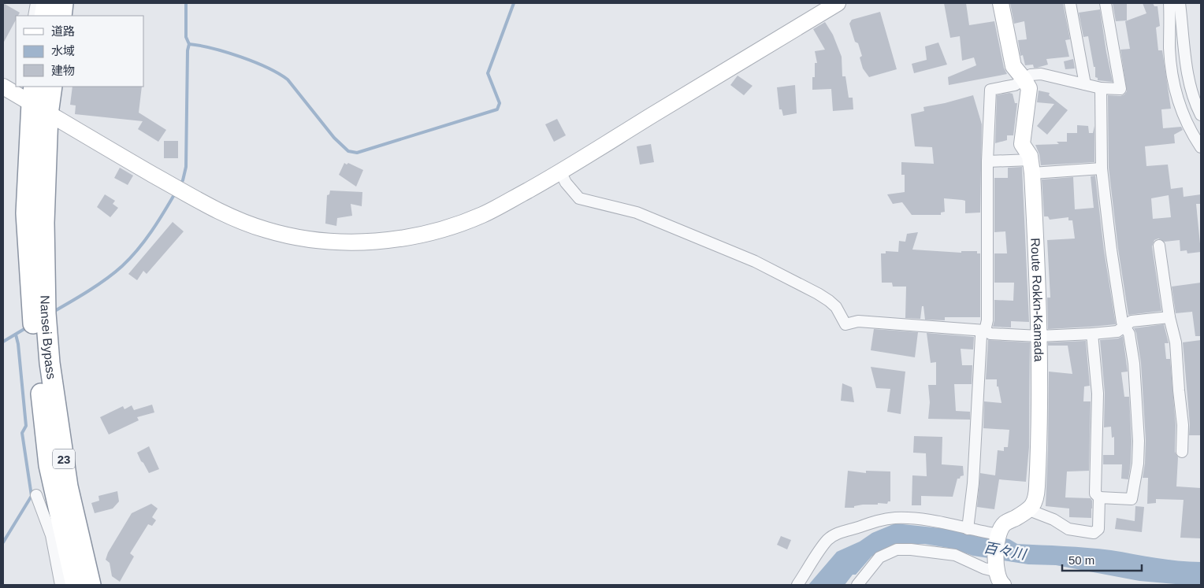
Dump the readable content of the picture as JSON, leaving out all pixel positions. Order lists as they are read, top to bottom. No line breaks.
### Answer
{"streets":{"highway":["Nansei Bypass","23"],"street":["Route Rokkn-Kamada"]},"water":["百々川"],"legend":["道路","水域","建物"],"scale_bar":"50 m"}
